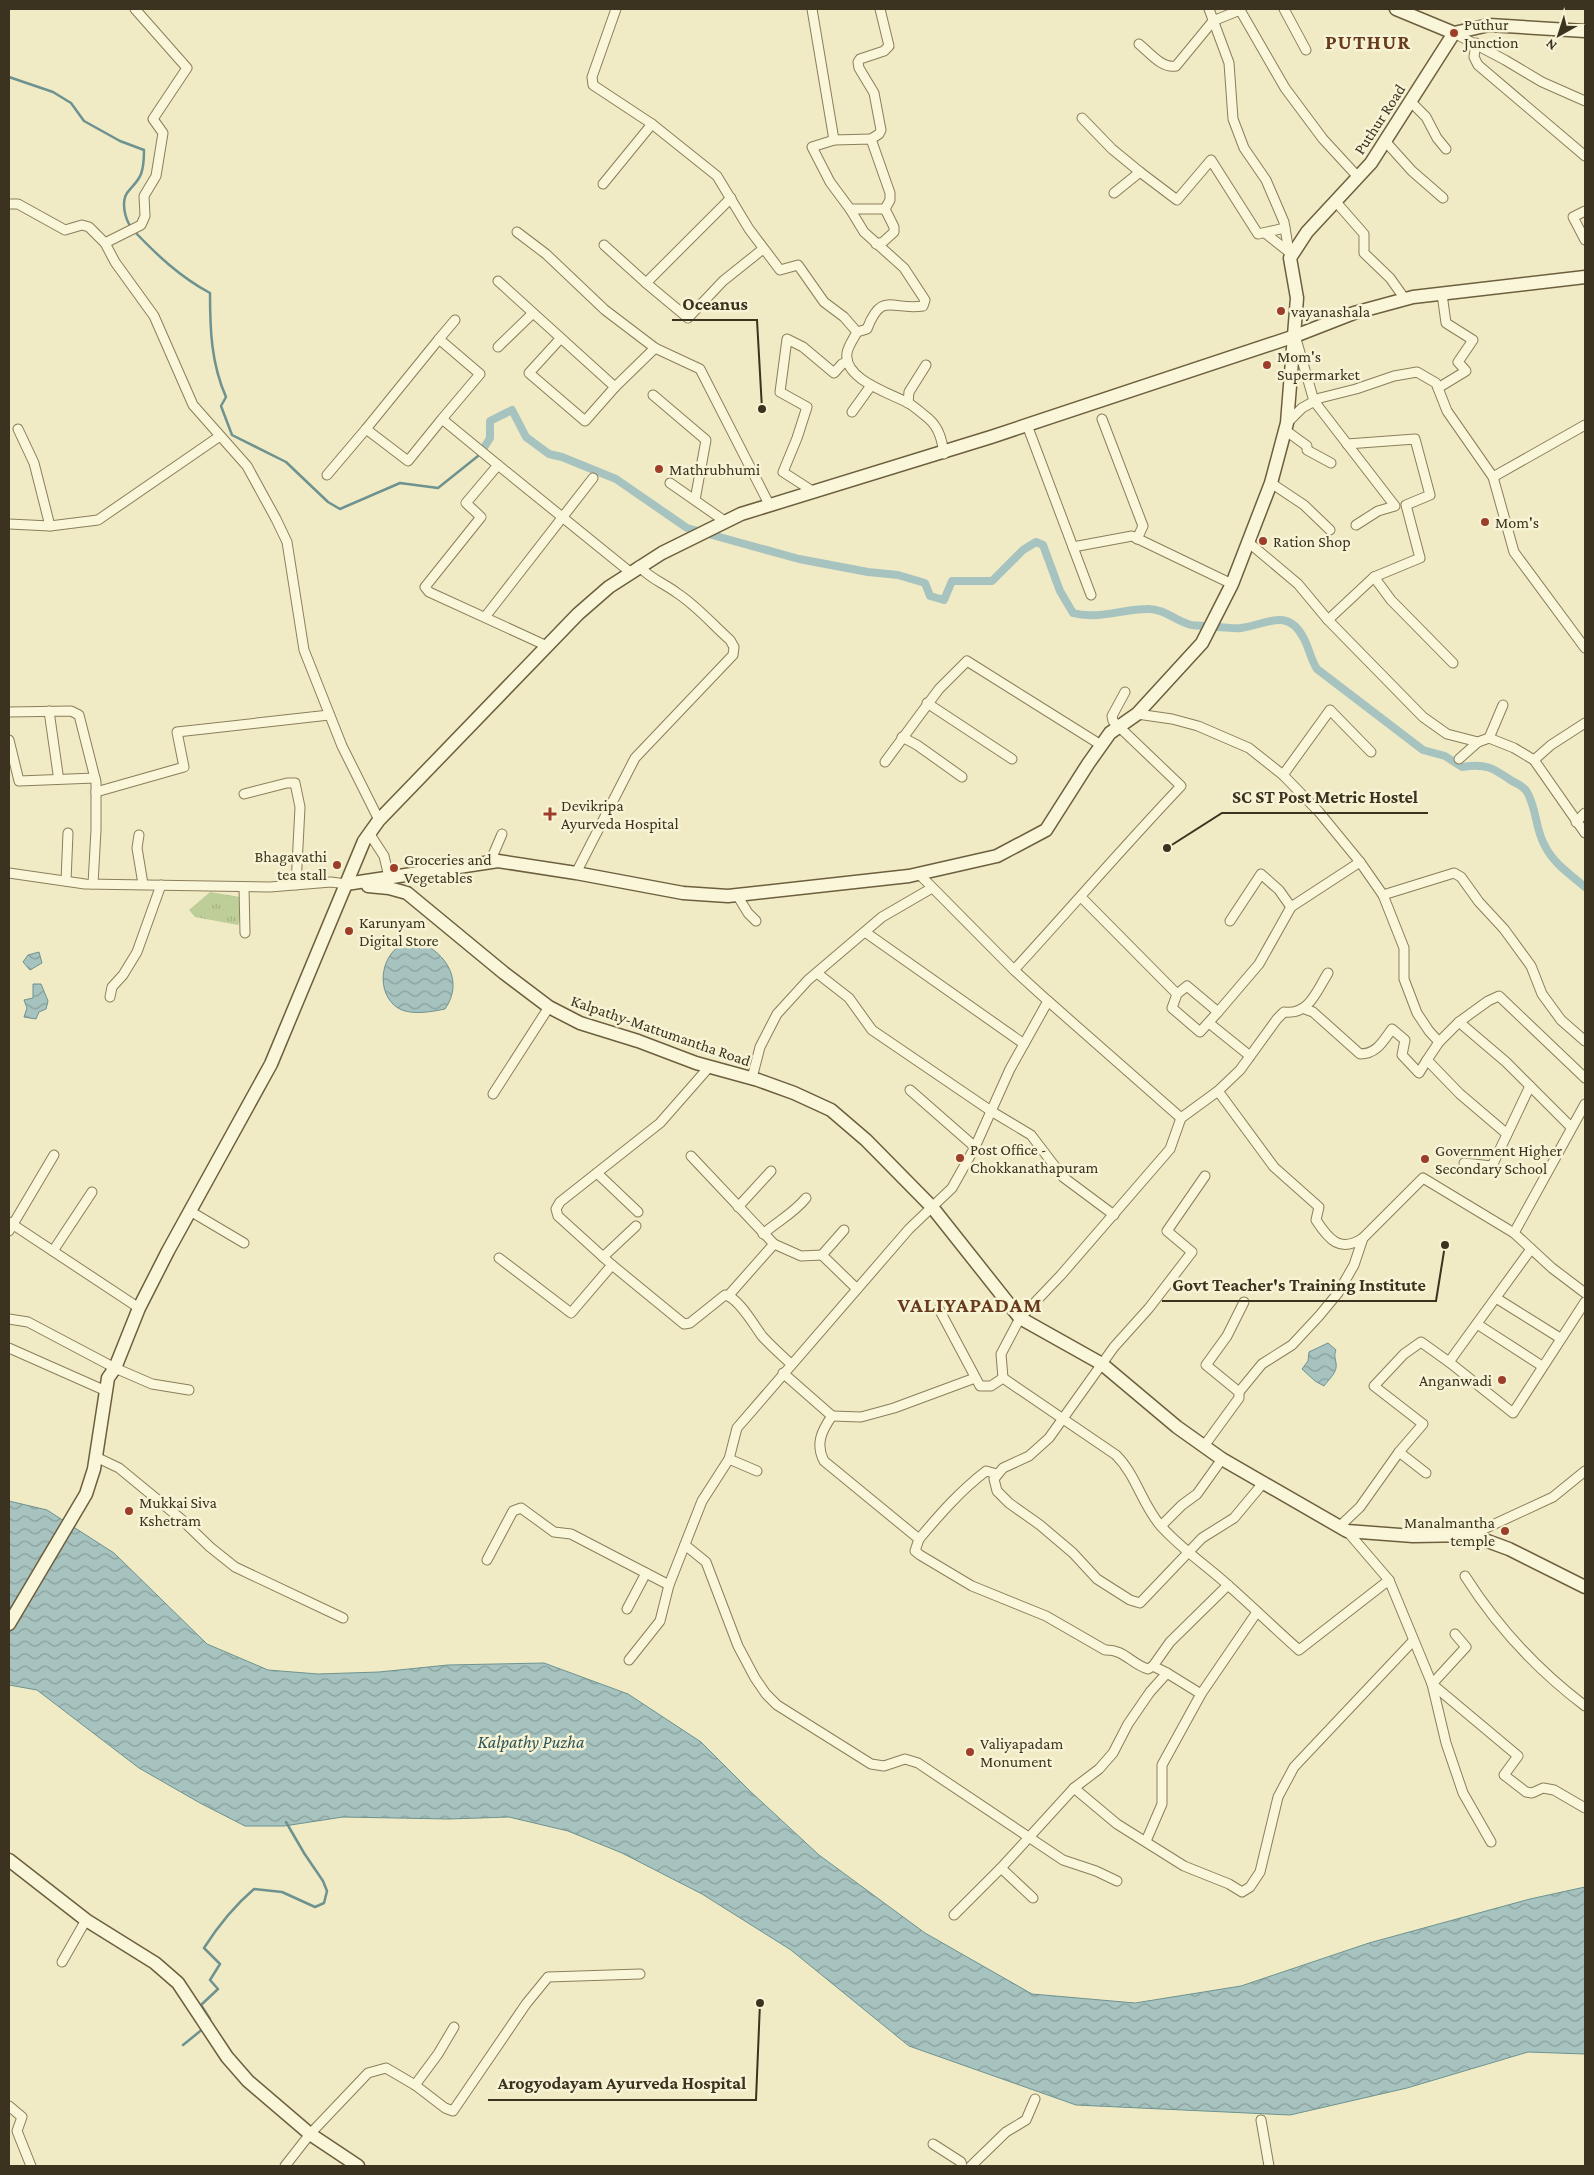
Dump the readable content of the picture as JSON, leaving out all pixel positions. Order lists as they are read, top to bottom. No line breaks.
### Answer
{"streets":{"street":["Puthur Road","Kalpathy-Mattumantha Road"]},"districts":["PUTHUR","VALIYAPADAM"],"water":["Kalpathy Puzha"],"places":{"other":["Puthur Junction","vayanashala","Mom's Supermarket","Oceanus","Mathrubhumi","Mom's","Ration Shop","SC ST Post Metric Hostel","Bhagavathi tea stall","Groceries and Vegetables","Karunyam Digital Store","Post Office - Chokkanathapuram","Government Higher Secondary School","Govt Teacher's Training Institute","Anganwadi","Mukkai Siva Kshetram","Manalmantha temple","Valiyapadam Monument","Arogyodayam Ayurveda Hospital"],"health":["Devikripa Ayurveda Hospital"]},"north":"bottom left"}
